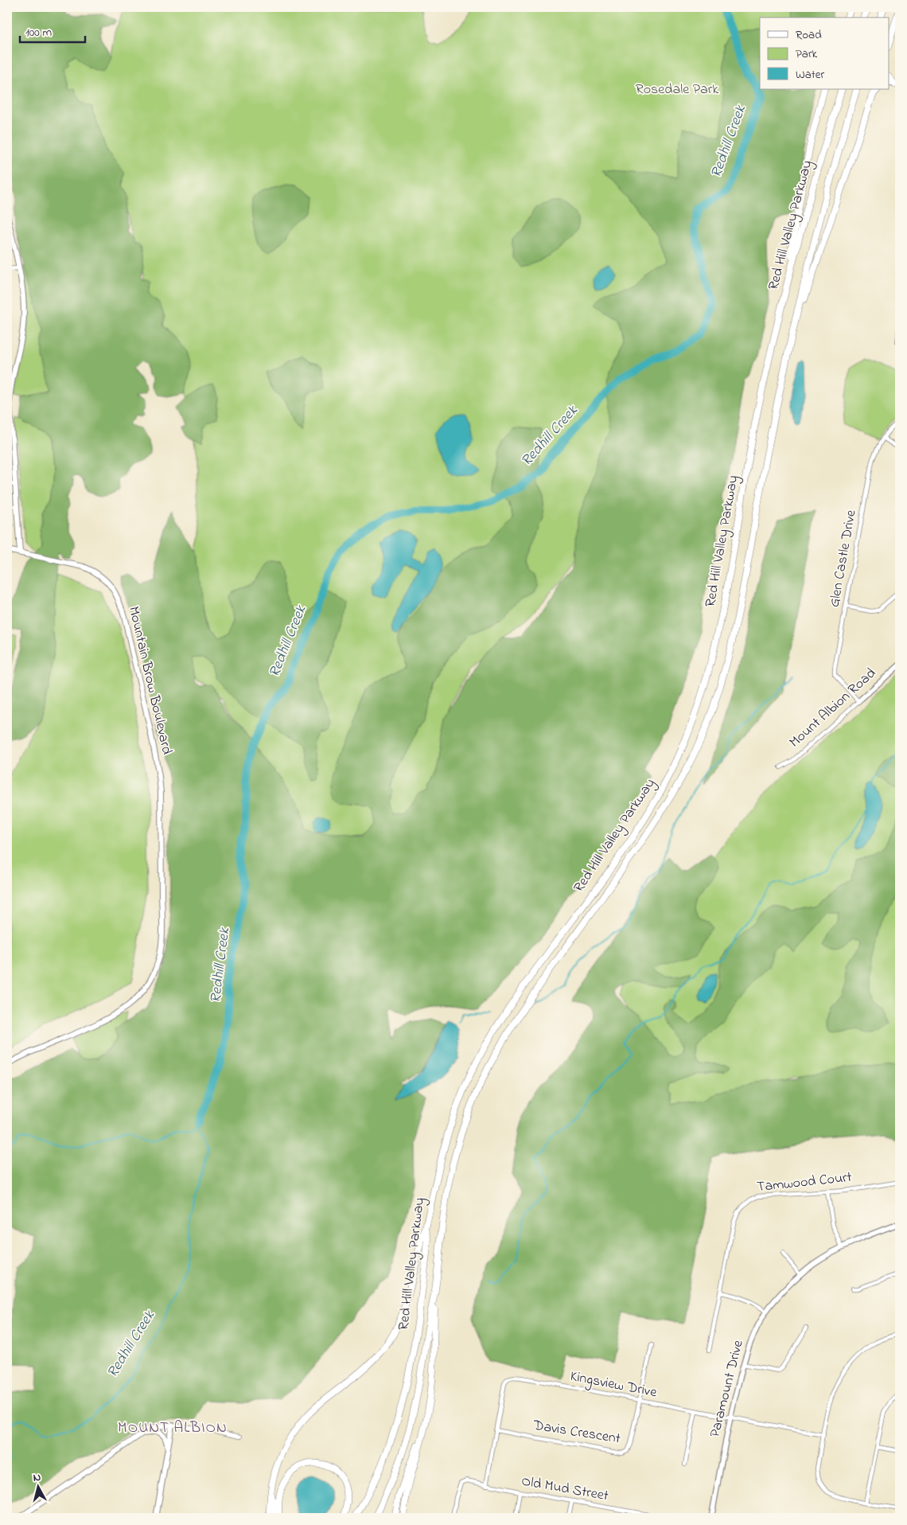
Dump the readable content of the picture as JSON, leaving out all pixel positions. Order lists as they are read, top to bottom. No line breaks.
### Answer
{"streets":{"highway":["Red Hill Valley Parkway"],"main road":["Mountain Brow Boulevard"],"street":["Glen Castle Drive","Mount Albion Road","Tamwood Court","Kingsview Drive","Paramount Drive","Davis Crescent","Old Mud Street"]},"crossings":[["Glen Castle Drive","Mount Albion Road"],["Kingsview Drive","Paramount Drive"],["Kingsview Drive","Davis Crescent"],["Kingsview Drive","Old Mud Street"]],"districts":["MOUNT ALBION"],"water":["Redhill Creek"],"parks":["Rosedale Park"],"legend":["Road","Park","Water"],"scale_bar":"100 m","north":"top"}
